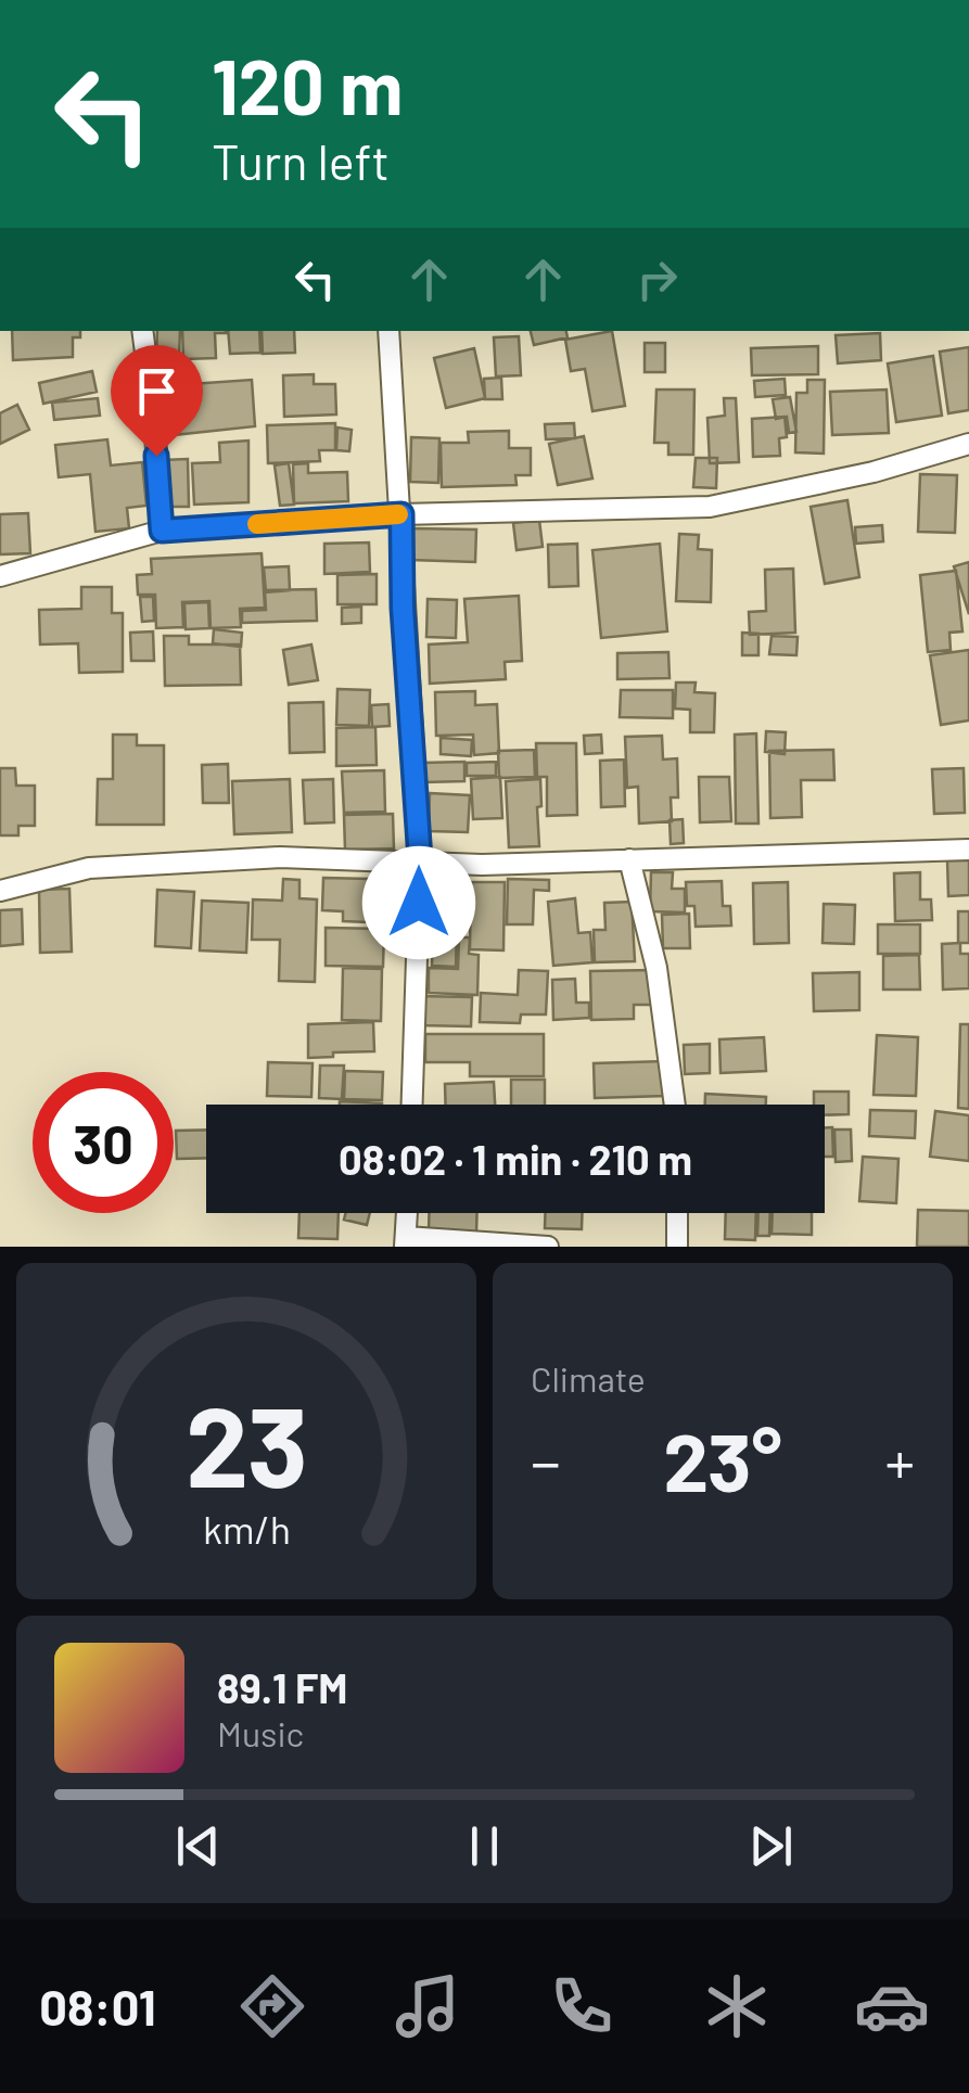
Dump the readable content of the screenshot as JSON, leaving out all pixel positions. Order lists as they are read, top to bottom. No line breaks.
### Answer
{"page":{"turn":["120 m","Turn left"],"limit":"30","trip":"08:02 · 1 min · 210 m","tile":"Climate","heat":["−","23°","+"],"song":["89.1 FM","Music"],"tabs":"08:01","gauge":["23","km/h"]}}
